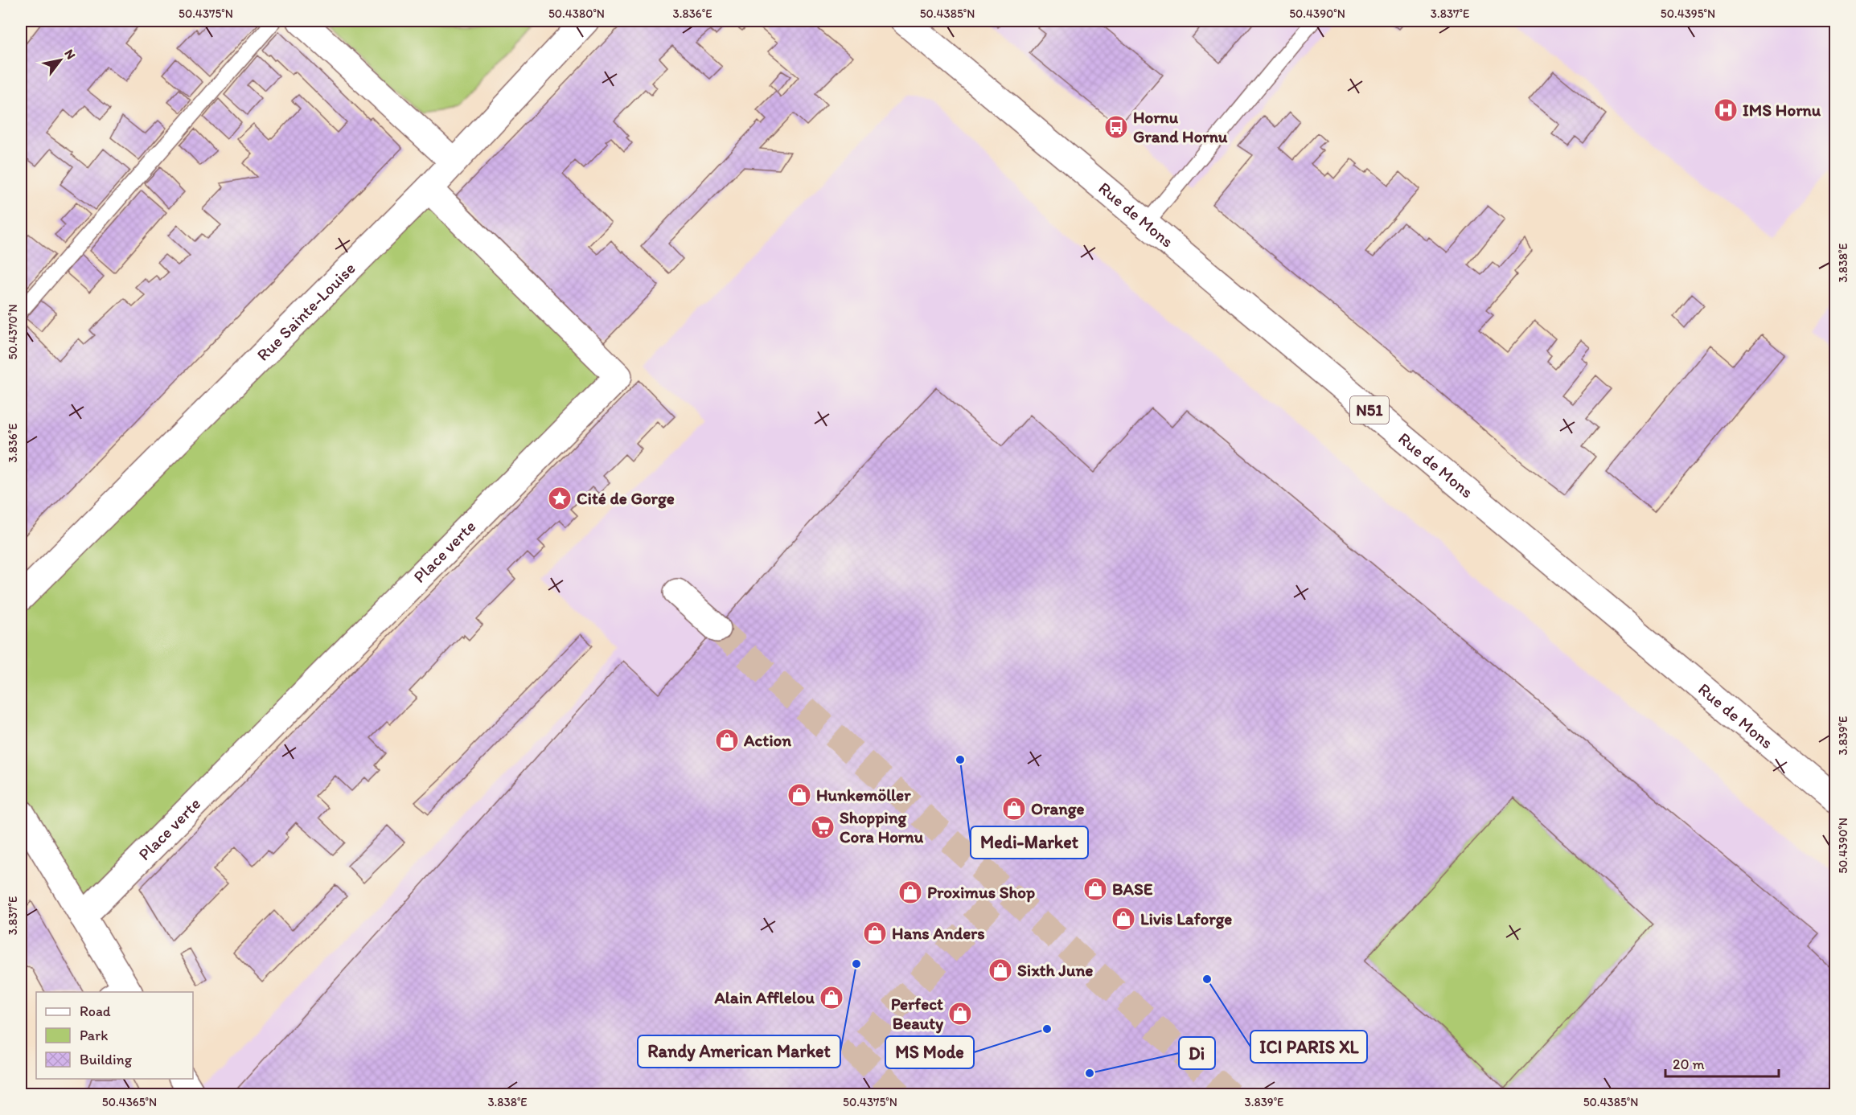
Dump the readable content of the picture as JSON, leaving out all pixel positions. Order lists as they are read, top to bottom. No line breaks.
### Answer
{"streets":{"street":["Rue de Mons","Rue Sainte-Louise","N51","Place verte"]},"crossings":[["Rue Sainte-Louise","Place verte"]],"places":{"hospital":["IMS Hornu"],"bus stop":["Hornu Grand Hornu"],"place":["Cité de Gorge"],"shop":["Action","Hunkemöller","Orange","BASE","Proximus Shop","Livis Laforge","Hans Anders","Sixth June","Alain Afflelou","Perfect Beauty"],"other":["Medi-Market","Randy American Market","ICI PARIS XL","MS Mode","Di"],"supermarket":["Shopping Cora Hornu"]},"legend":["Road","Park","Building"],"scale_bar":"20 m","north":"top right","coordinates":["50.4375°N","50.4380°N","3.836°E","50.4385°N","50.4390°N","3.837°E","50.4395°N","3.838°E","50.4370°N","3.839°E","50.4365°N"]}
